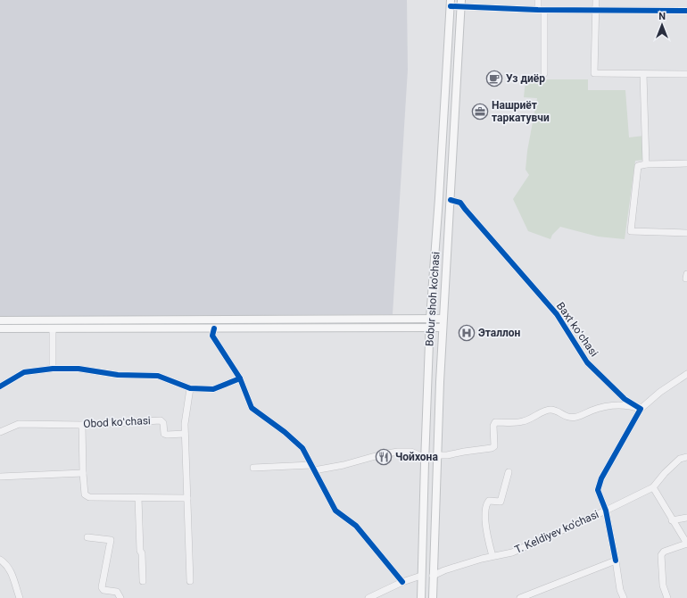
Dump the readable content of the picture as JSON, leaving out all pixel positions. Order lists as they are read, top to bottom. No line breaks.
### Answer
{"streets":{"main road":["Bobur shoh ko'chasi"],"street":["Baxt koʻchasi","Obod koʻchasi","T. Keldiyev ko'chasi"]},"crossings":[["Bobur shoh ko'chasi","Baxt koʻchasi"],["Bobur shoh ko'chasi","T. Keldiyev ko'chasi"]],"places":{"cafe":["Уз диёр"],"office":["Нашриёт таркатувчи"],"hospital":["Эталлон"],"restaurant":["Чойхона"]},"north":"top"}
